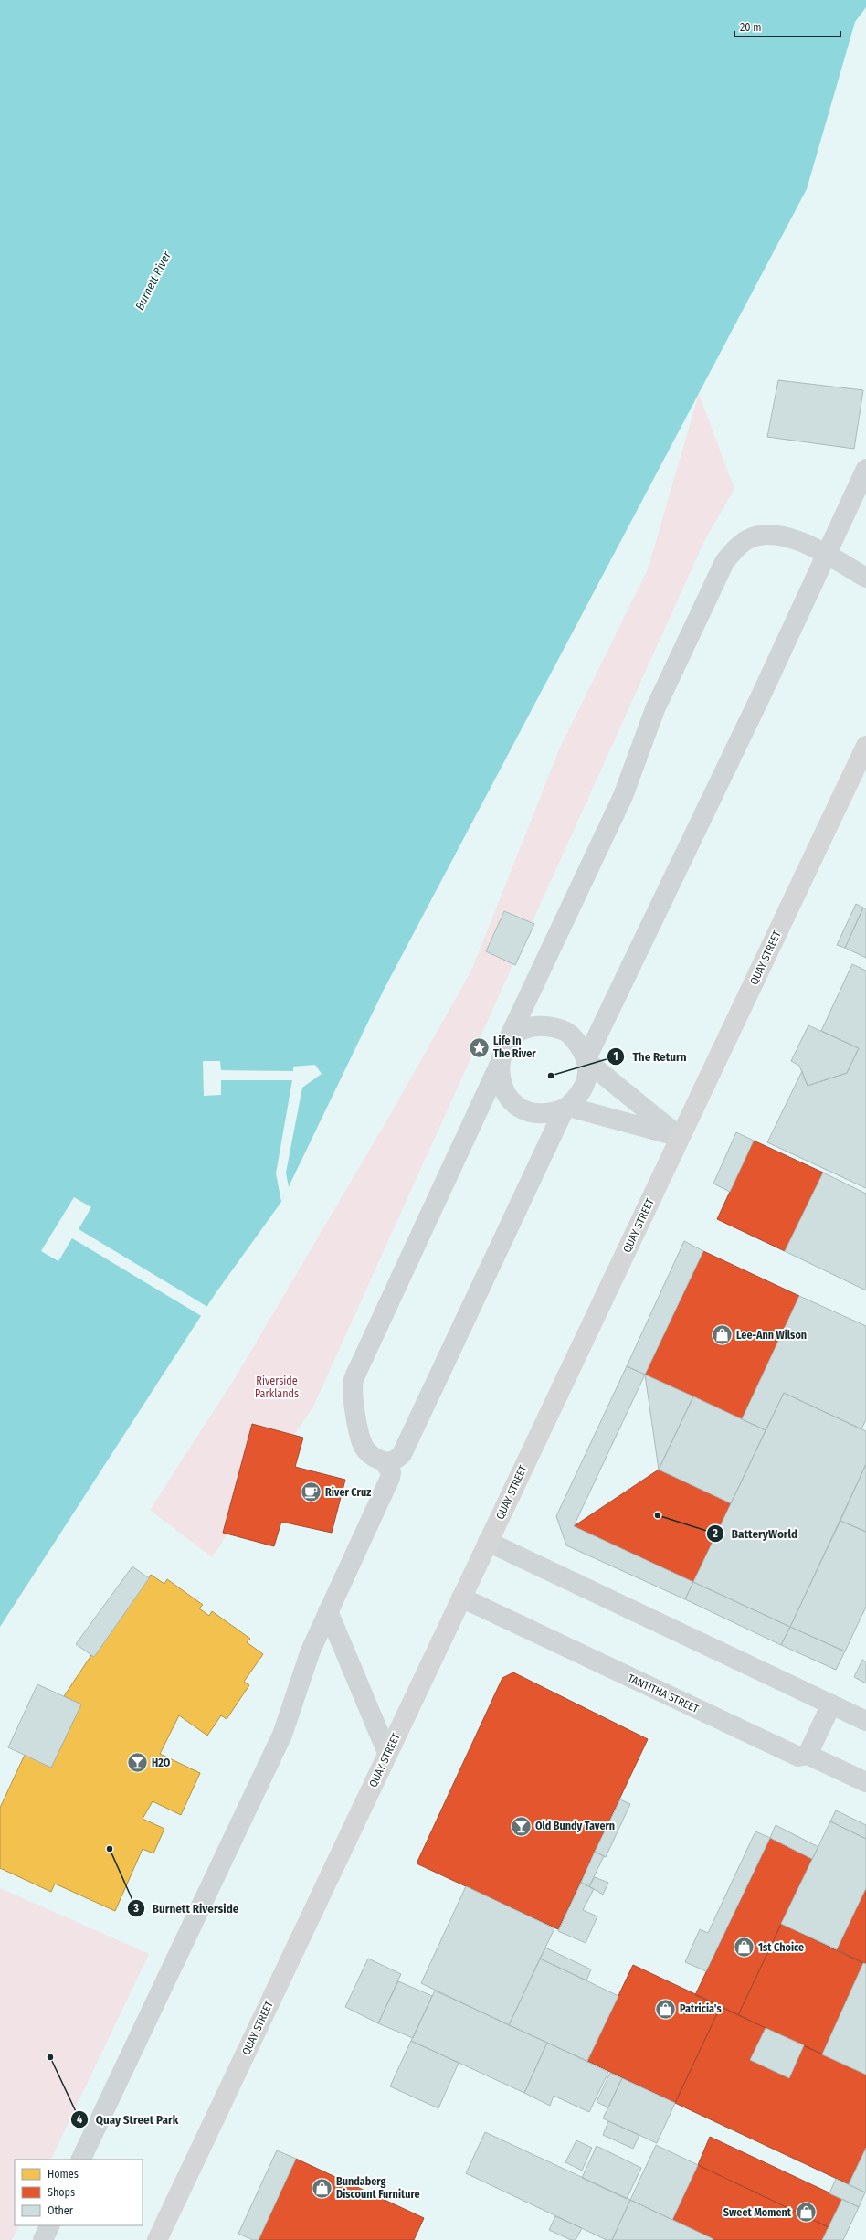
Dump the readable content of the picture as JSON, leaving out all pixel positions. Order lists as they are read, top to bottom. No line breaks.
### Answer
{"streets":{"main road":["QUAY STREET"],"street":["TANTITHA STREET"]},"crossings":[["QUAY STREET","TANTITHA STREET"]],"water":["Burnett River"],"parks":["Riverside Parklands"],"places":{"place":["Life In The River"],"other":["The Return","BatteryWorld","Burnett Riverside","Quay Street Park"],"shop":["Lee-Ann Wilson","1st Choice","Patricia's","Bundaberg Discount Furniture","Sweet Moment"],"cafe":["River Cruz"],"bar":["H2O","Old Bundy Tavern"]},"legend":["Homes","Shops","Other"],"scale_bar":"20 m"}
